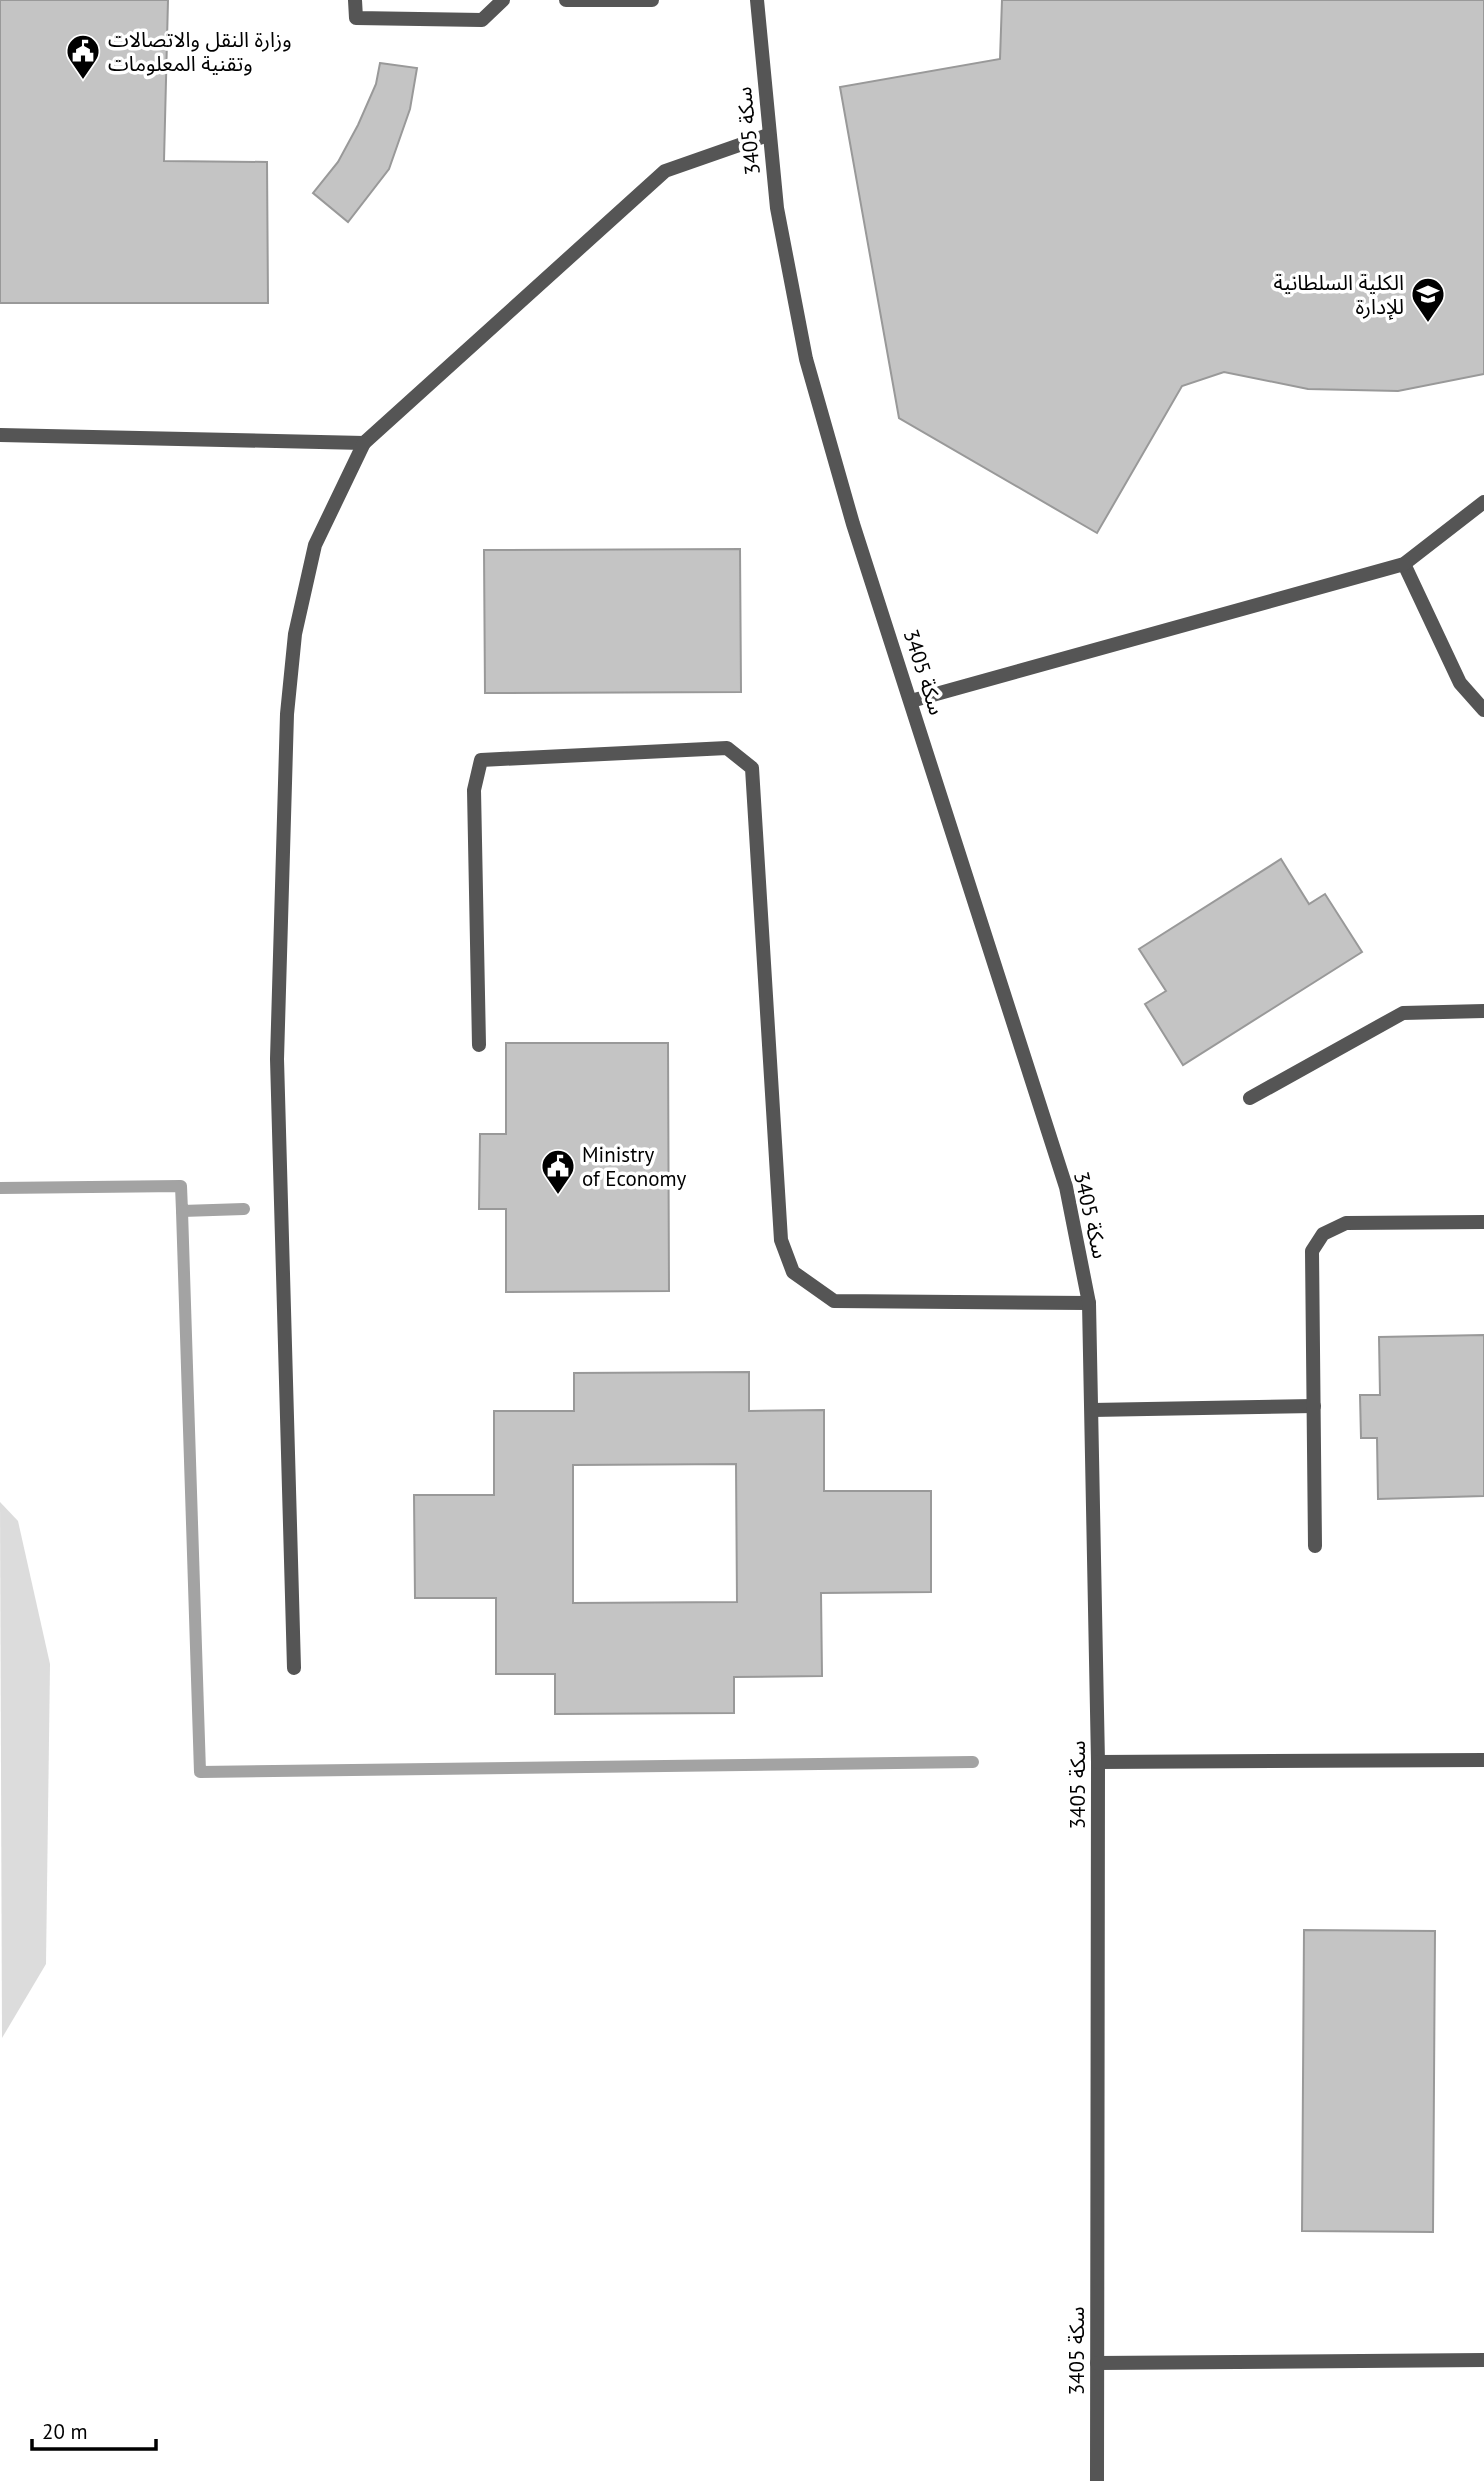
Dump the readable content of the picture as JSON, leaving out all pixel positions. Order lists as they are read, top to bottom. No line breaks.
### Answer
{"streets":{"street":["سكة 3405"]},"places":{"public building":["وزارة النقل والاتصالات وتقنية المعلومات","Ministry of Economy"],"school or university":["الكلية السلطانية للإدارة"]},"scale_bar":"20 m"}
